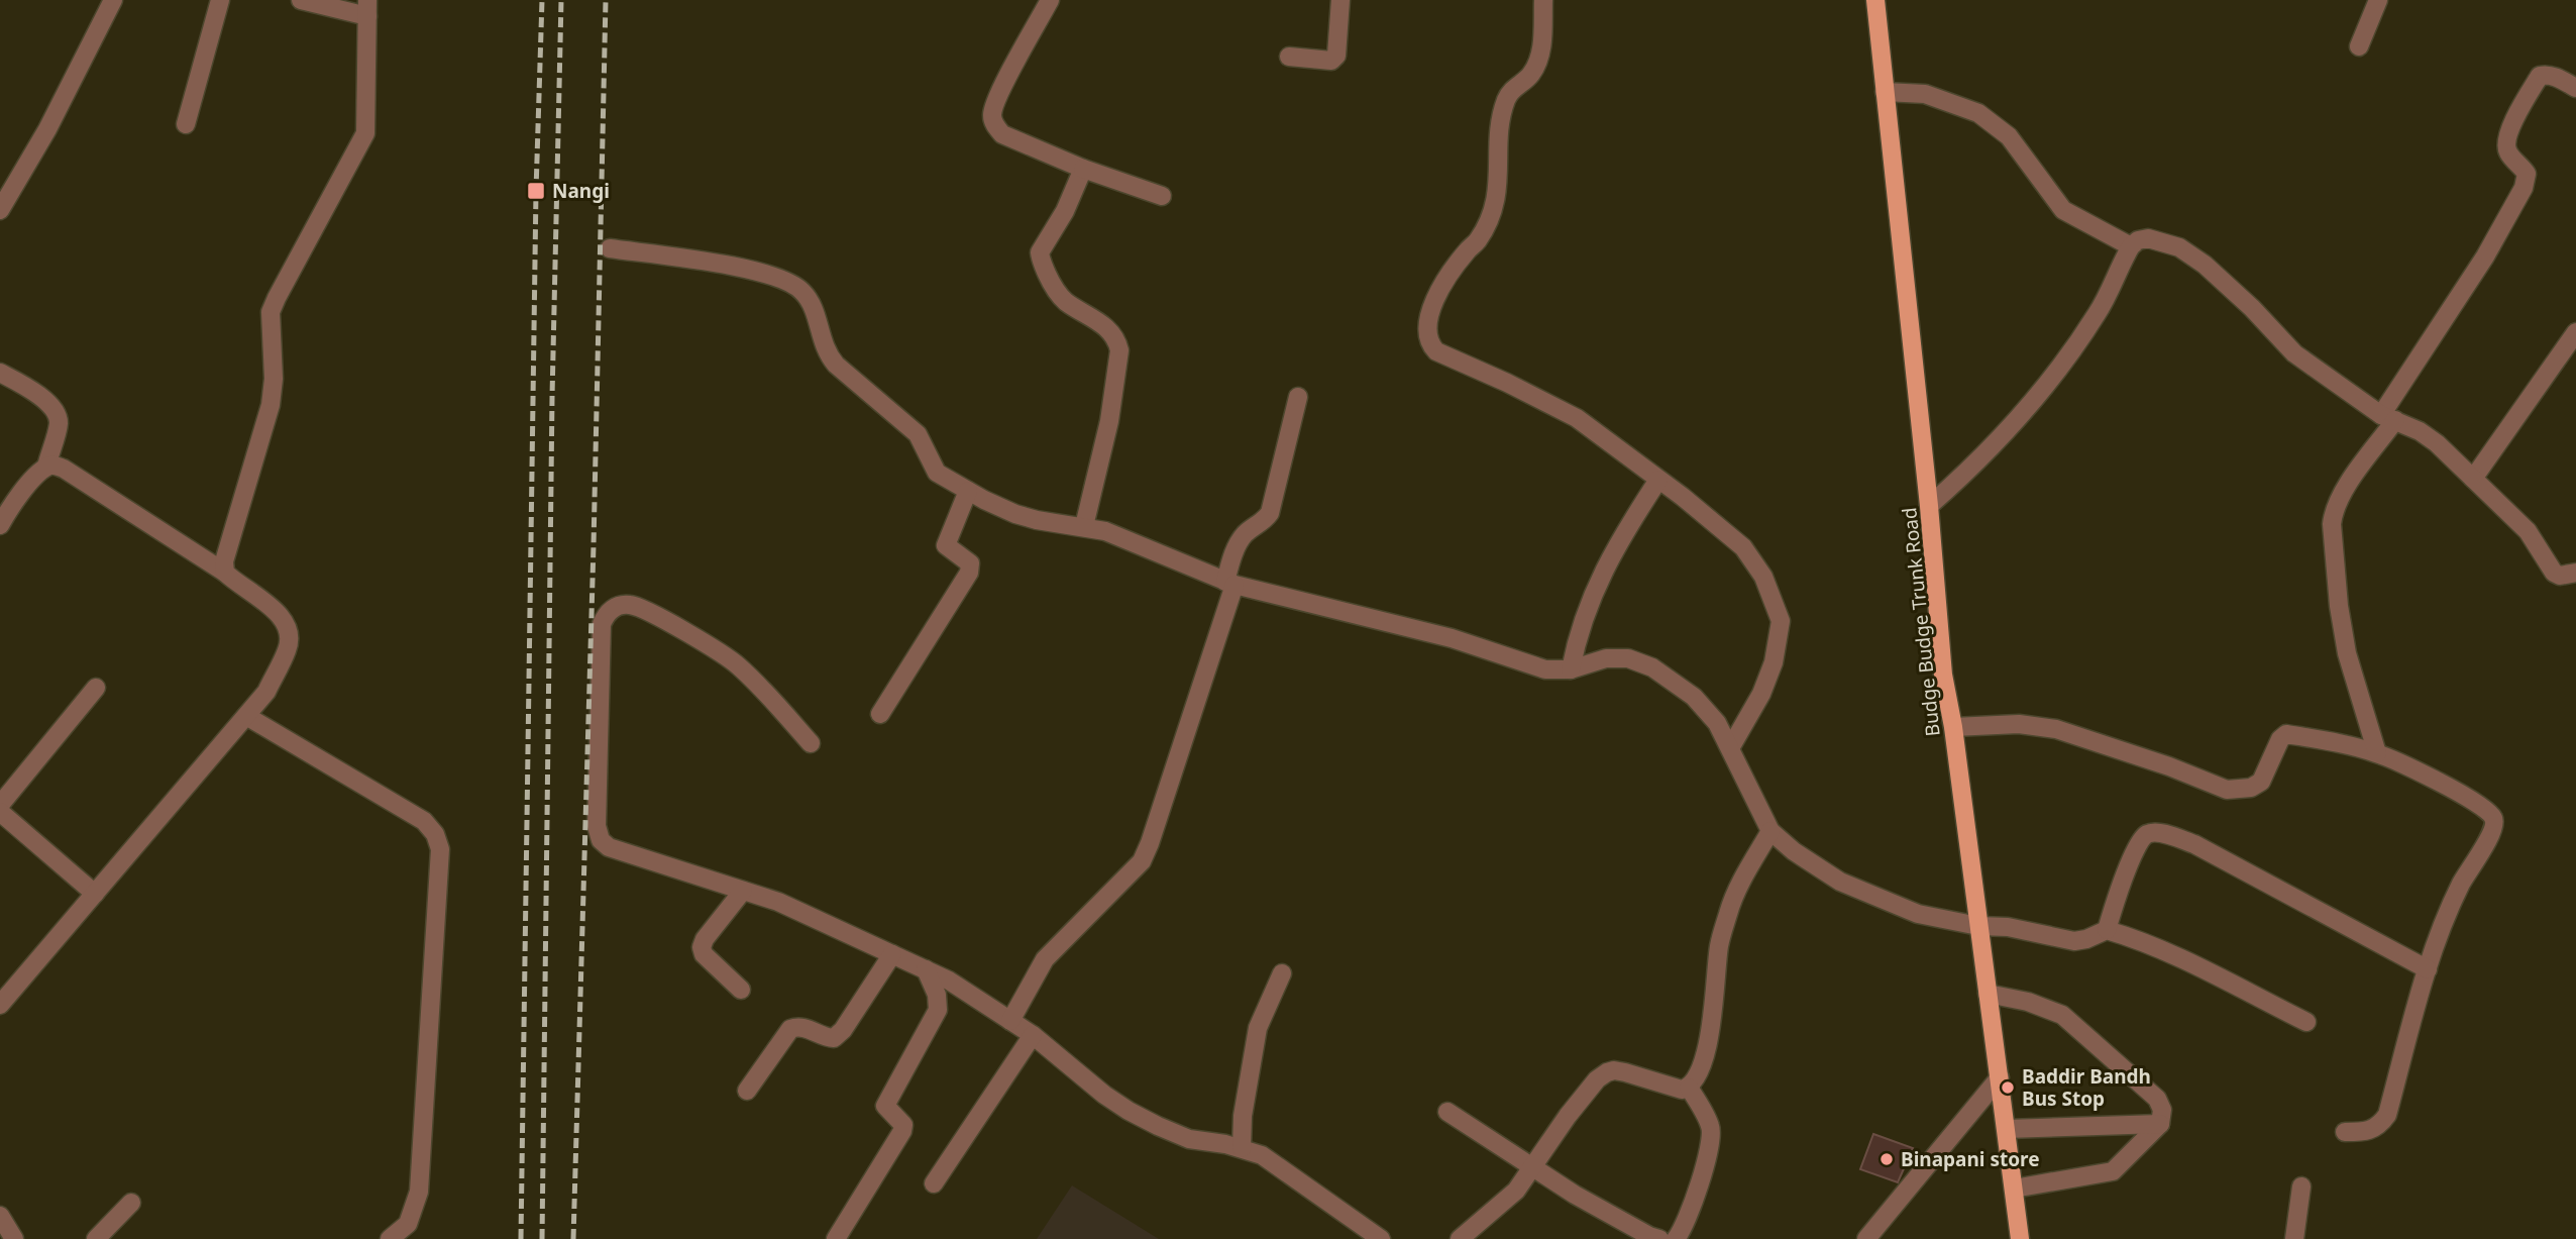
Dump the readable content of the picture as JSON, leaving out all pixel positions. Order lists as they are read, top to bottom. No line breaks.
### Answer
{"streets":{"main road":["Budge Budge Trunk Road"]},"places":{"transit":["Nangi"],"other":["Baddir Bandh Bus Stop","Binapani store"]}}
